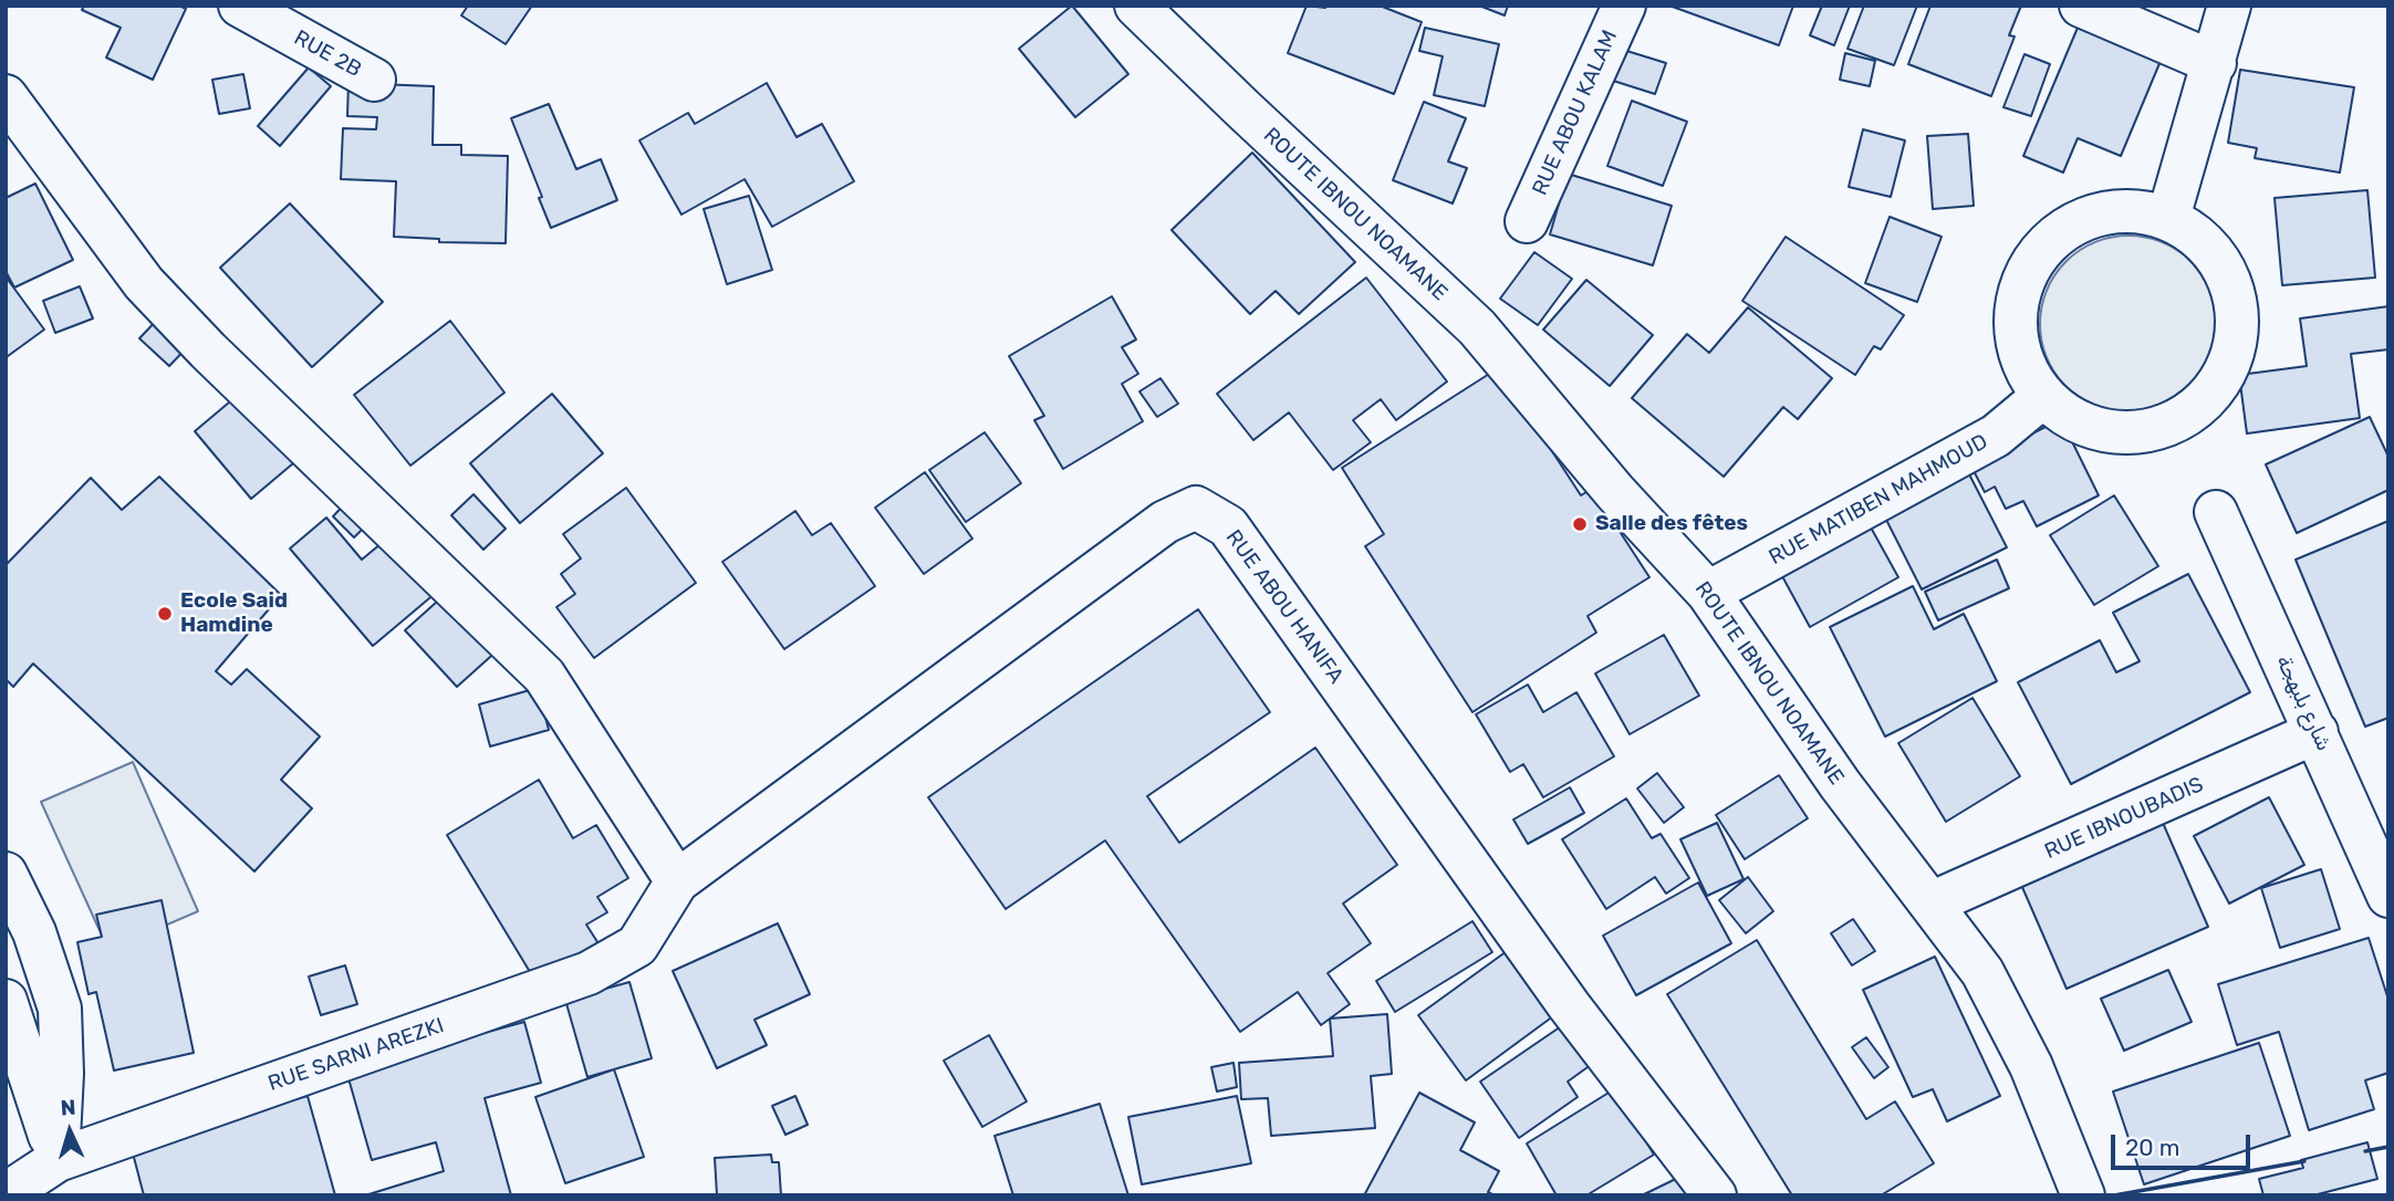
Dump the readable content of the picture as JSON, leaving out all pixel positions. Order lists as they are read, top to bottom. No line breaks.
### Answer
{"streets":{"street":["RUE 2B","RUE ABOU KALAM","ROUTE IBNOU NOAMANE","RUE MATIBEN MAHMOUD","RUE ABOU HANIFA","شارع بلبهجة","RUE IBNOUBADIS","RUE SARNI AREZKI"]},"crossings":[["ROUTE IBNOU NOAMANE","RUE MATIBEN MAHMOUD"],["ROUTE IBNOU NOAMANE","RUE IBNOUBADIS"],["RUE ABOU HANIFA","RUE SARNI AREZKI"],["شارع بلبهجة","RUE IBNOUBADIS"]],"places":["Salle des fêtes","Ecole Said Hamdine"],"scale_bar":"20 m","north":"top"}
